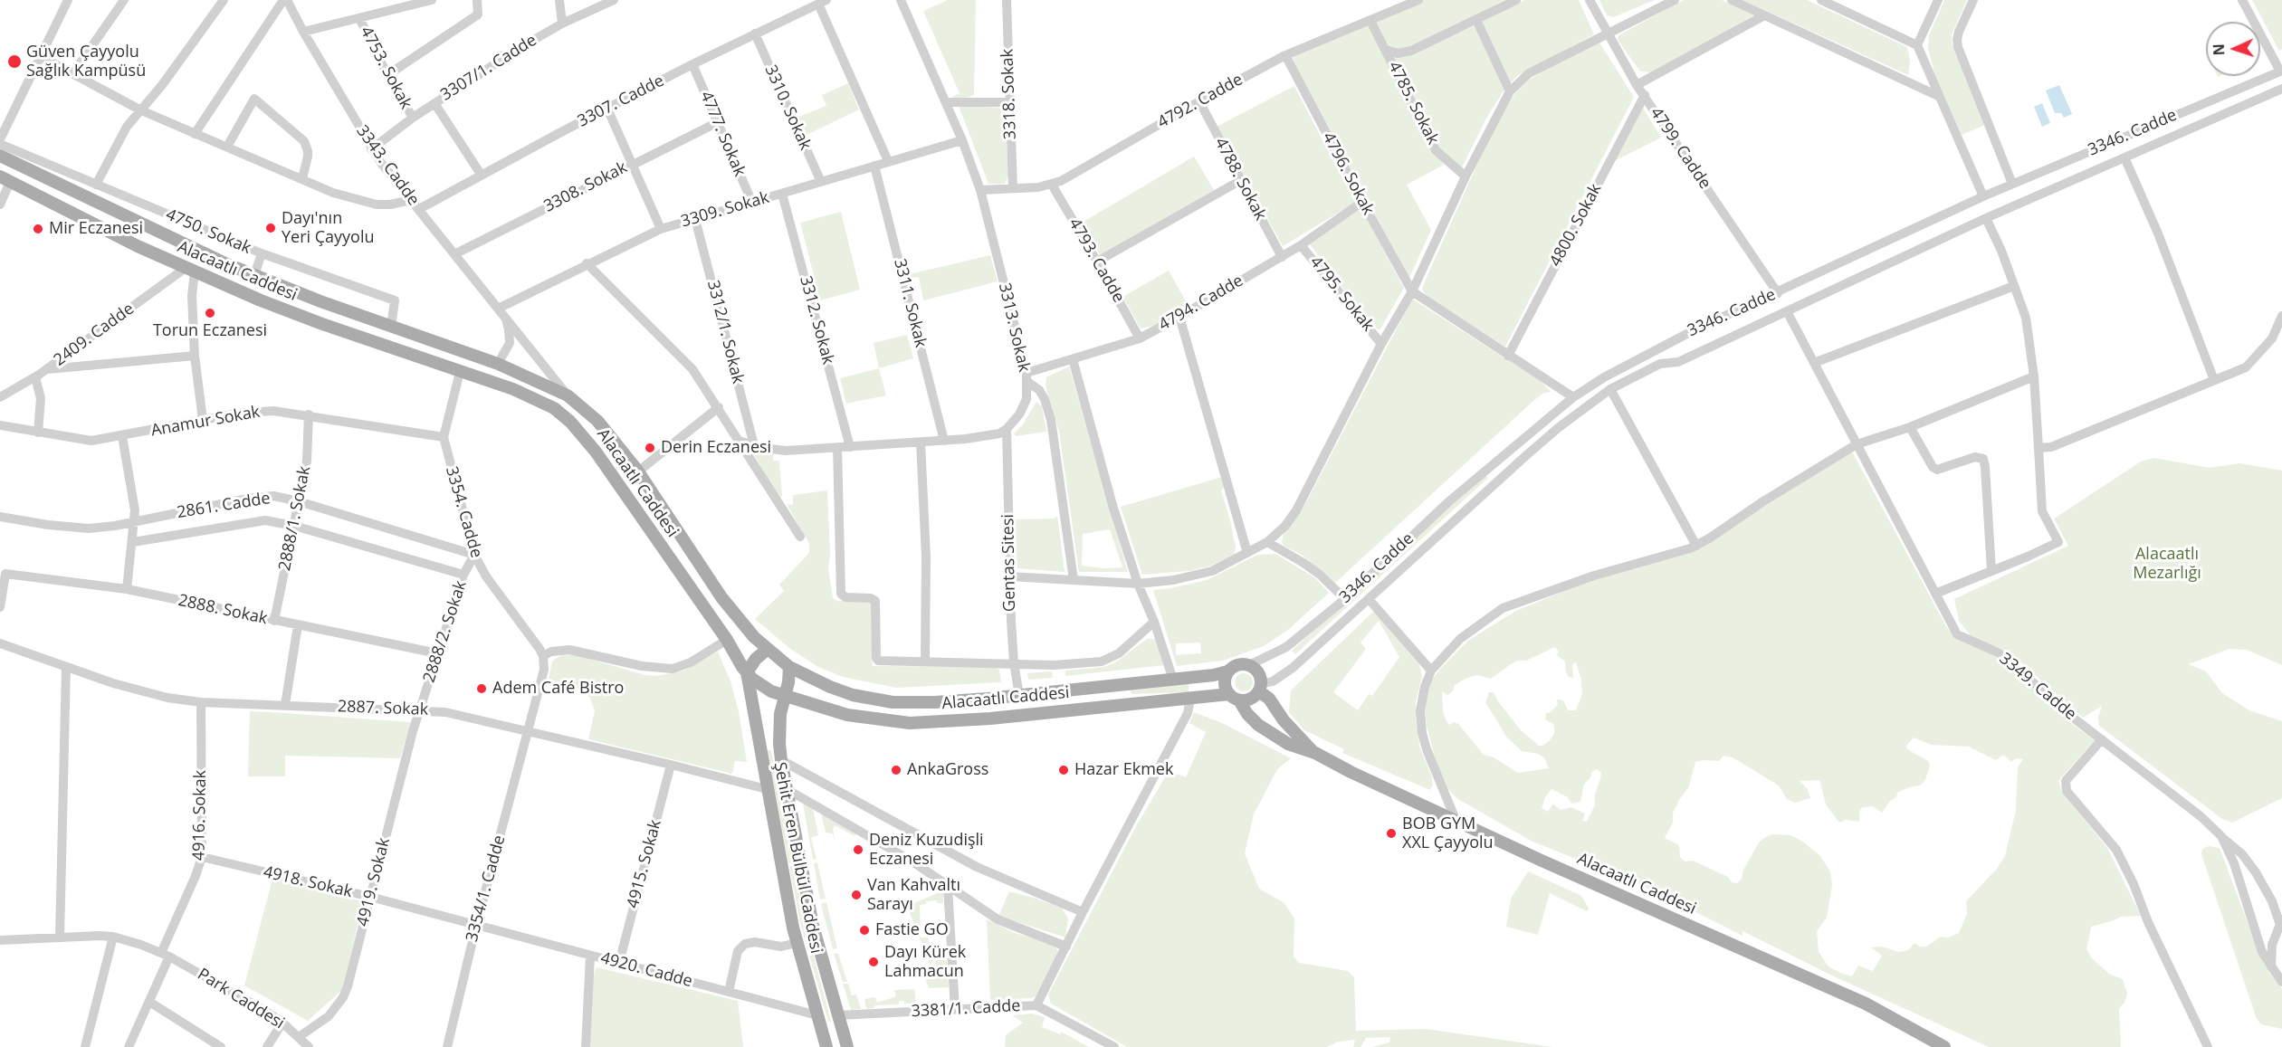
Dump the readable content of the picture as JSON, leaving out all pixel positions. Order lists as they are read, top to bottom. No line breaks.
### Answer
{"streets":{"main road":["Alacaatlı Caddesi","Şehit Eren Bülbül Caddesi"],"street":["4753. Sokak","3307/1. Cadde","3318. Sokak","3307. Cadde","4792. Cadde","4785. Sokak","3310. Sokak","3346. Cadde","4777. Sokak","4799. Cadde","3343. Cadde","4796. Sokak","4788. Sokak","3308. Sokak","3309. Sokak","4800. Sokak","4750. Sokak","4793. Cadde","4795. Sokak","3311. Sokak","4794. Cadde","3312. Sokak","3313. Sokak","3312/1. Sokak","2409. Cadde","Anamur Sokak","2861. Cadde","3354. Cadde","2888/1. Sokak","Gentas Sitesi","2888. Sokak","2888/2. Sokak","3349. Cadde","2887. Sokak","4916. Sokak","4915. Sokak","4918. Sokak","4919. Sokak","3354/1. Cadde","4920. Cadde","Park Caddesi","3381/1. Cadde"]},"crossings":[["4753. Sokak","3307/1. Cadde"],["3307/1. Cadde","3343. Cadde"],["3318. Sokak","4792. Cadde"],["3307. Cadde","3310. Sokak"],["3307. Cadde","4777. Sokak"],["3307. Cadde","3343. Cadde"],["4792. Cadde","4785. Sokak"],["4792. Cadde","4796. Sokak"],["4792. Cadde","4788. Sokak"],["4792. Cadde","4793. Cadde"],["4792. Cadde","3313. Sokak"],["3310. Sokak","3309. Sokak"],["3346. Cadde","4799. Cadde"],["3346. Cadde","Alacaatlı Caddesi"],["3346. Cadde","3349. Cadde"],["4777. Sokak","3308. Sokak"],["4777. Sokak","3309. Sokak"],["4799. Cadde","4800. Sokak"],["3343. Cadde","3308. Sokak"],["3343. Cadde","3309. Sokak"],["3343. Cadde","Alacaatlı Caddesi"],["4796. Sokak","4794. Cadde"],["4788. Sokak","4794. Cadde"],["3309. Sokak","3311. Sokak"],["3309. Sokak","3312. Sokak"],["3309. Sokak","3313. Sokak"],["3309. Sokak","3312/1. Sokak"],["4750. Sokak","Alacaatlı Caddesi"],["4793. Cadde","4794. Cadde"],["Alacaatlı Caddesi","2409. Cadde"],["Alacaatlı Caddesi","3354. Cadde"],["Alacaatlı Caddesi","Gentas Sitesi"],["Alacaatlı Caddesi","Şehit Eren Bülbül Caddesi"],["4795. Sokak","4794. Cadde"],["4794. Cadde","3313. Sokak"],["3313. Sokak","Gentas Sitesi"],["Anamur Sokak","3354. Cadde"],["Anamur Sokak","2888/1. Sokak"],["2861. Cadde","3354. Cadde"],["2861. Cadde","2888/1. Sokak"],["2861. Cadde","2888/2. Sokak"],["3354. Cadde","2888/2. Sokak"],["2888/1. Sokak","2888. Sokak"],["2888. Sokak","2888/2. Sokak"],["2888/2. Sokak","2887. Sokak"],["2888/2. Sokak","4919. Sokak"],["2887. Sokak","4916. Sokak"],["2887. Sokak","Şehit Eren Bülbül Caddesi"],["2887. Sokak","4915. Sokak"],["2887. Sokak","4919. Sokak"],["2887. Sokak","3354/1. Cadde"],["4916. Sokak","4918. Sokak"],["4916. Sokak","Park Caddesi"],["Şehit Eren Bülbül Caddesi","4920. Cadde"],["Şehit Eren Bülbül Caddesi","3381/1. Cadde"],["4915. Sokak","4920. Cadde"],["4918. Sokak","4919. Sokak"],["4918. Sokak","3354/1. Cadde"],["4918. Sokak","4920. Cadde"],["4919. Sokak","Park Caddesi"],["3354/1. Cadde","4920. Cadde"]],"parks":["Alacaatlı Mezarlığı"],"places":["Güven Çayyolu Sağlık Kampüsü","Dayı'nın Yeri Çayyolu","Mir Eczanesi","Torun Eczanesi","Derin Eczanesi","Adem Café Bistro","AnkaGross","Hazar Ekmek","BOB GYM XXL Çayyolu","Deniz Kuzudişli Eczanesi","Van Kahvaltı Sarayı","Fastie GO","Dayı Kürek Lahmacun"],"north":"left"}
